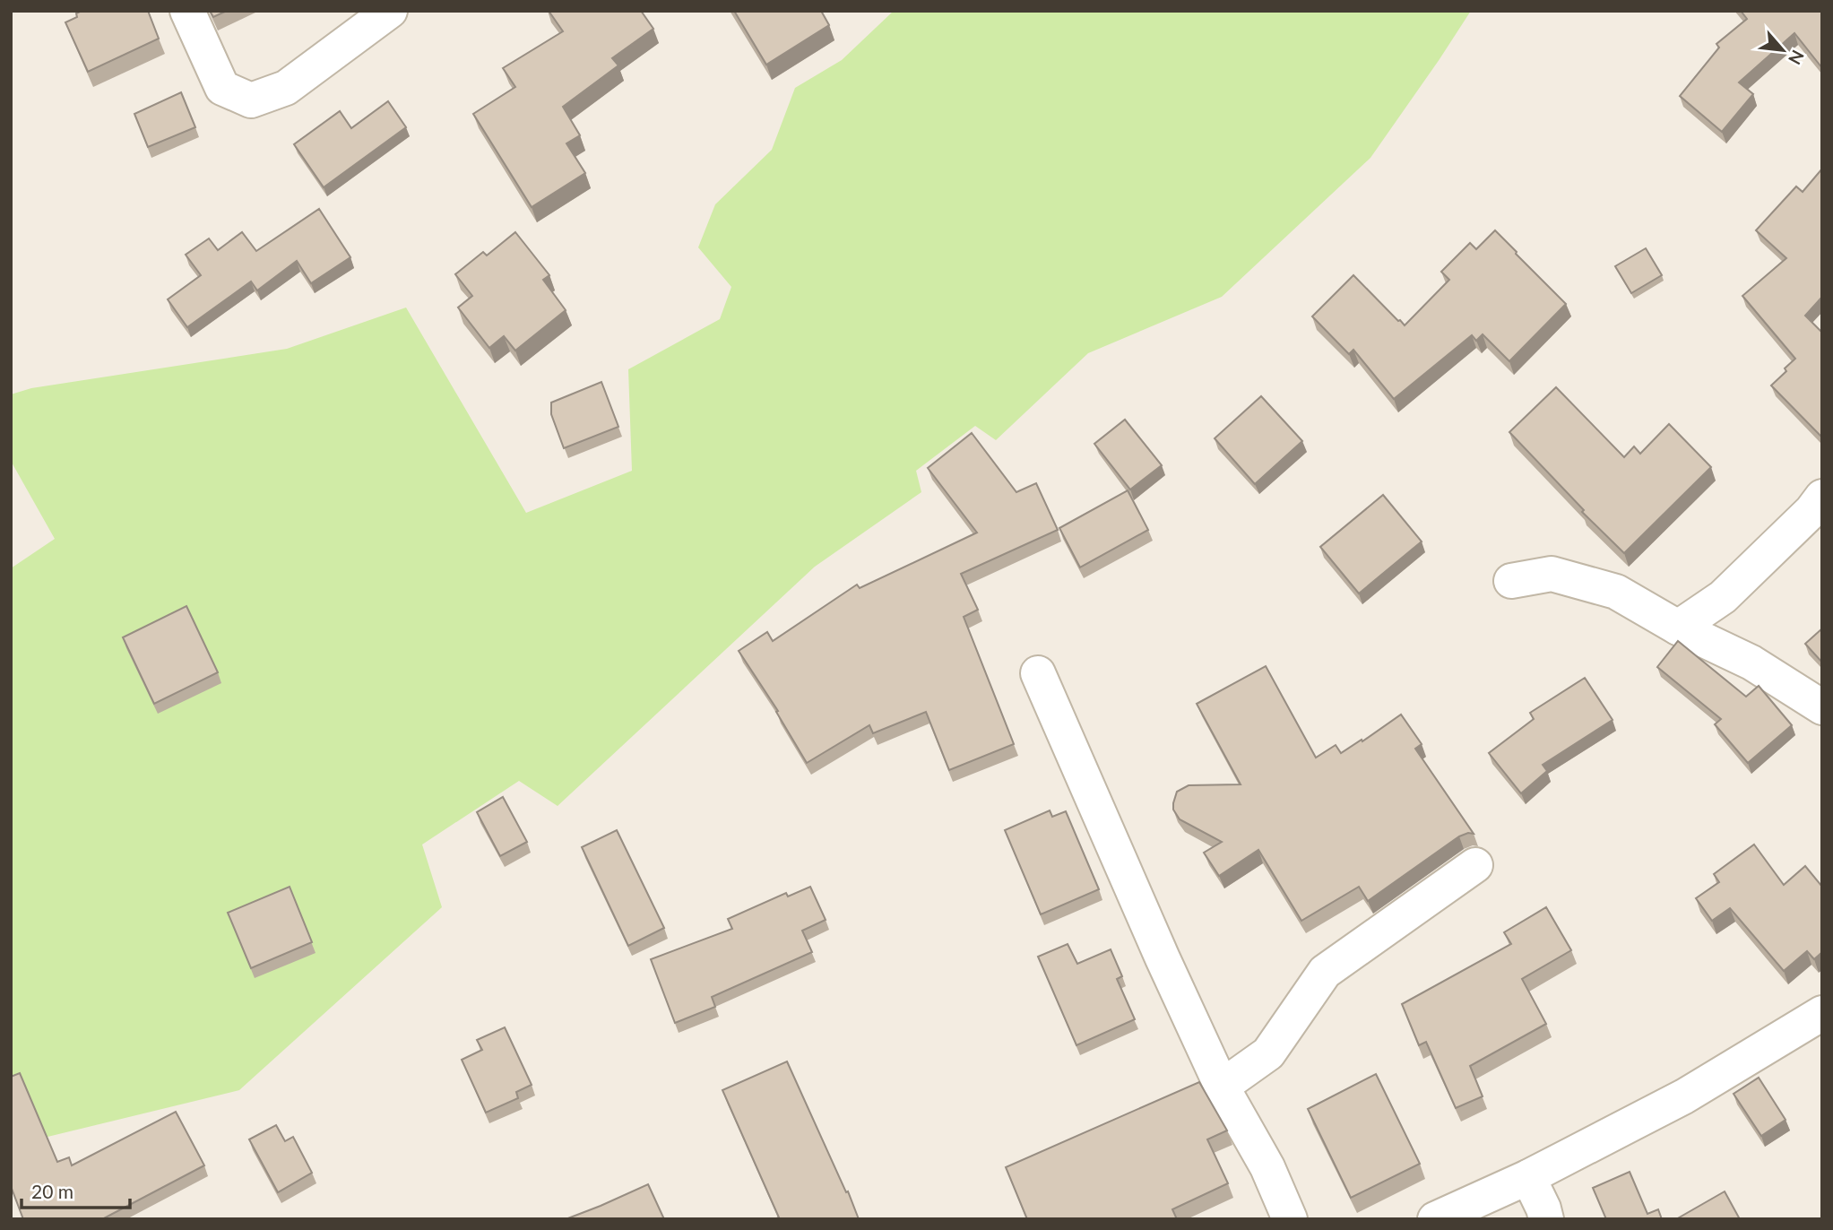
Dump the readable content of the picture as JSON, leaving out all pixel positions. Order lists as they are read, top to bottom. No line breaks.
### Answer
{"scale_bar":"20 m","north":"bottom right"}
